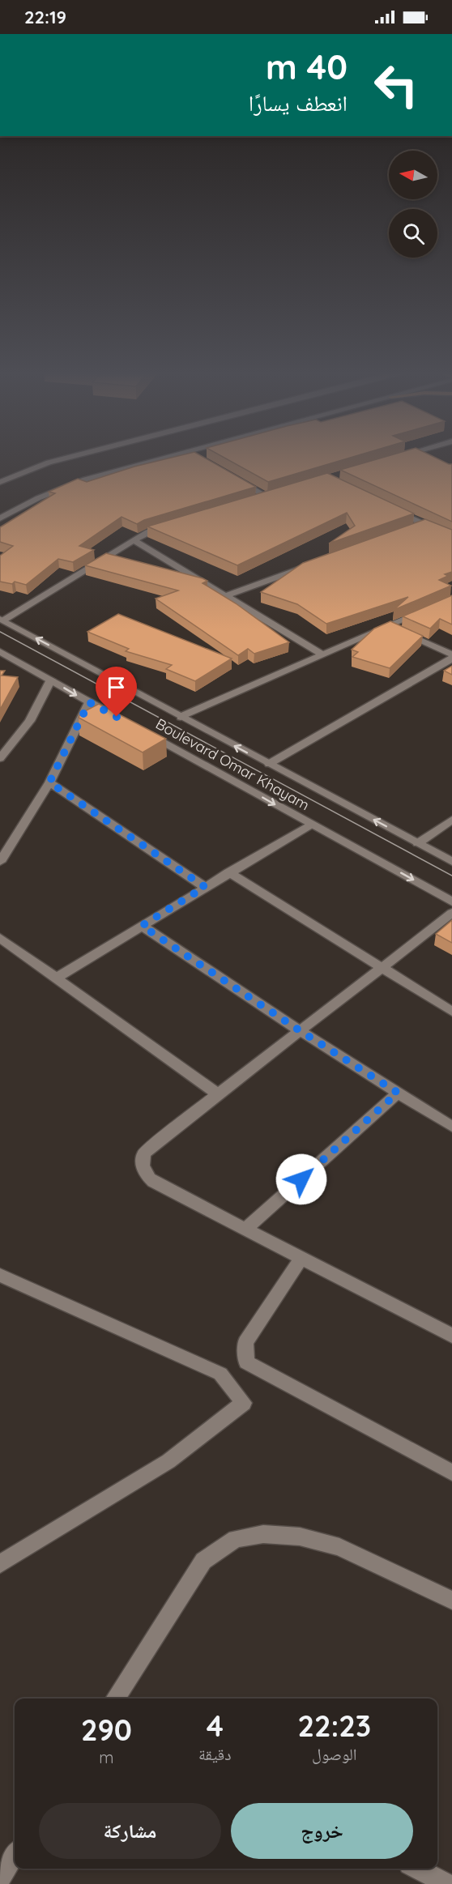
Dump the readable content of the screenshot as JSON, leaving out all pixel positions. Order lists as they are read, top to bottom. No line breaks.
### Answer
{"streets":{"street":["Boulevard Omar Khayam"]},"north":"left","page":{"status":"22:19","turn":["40 m","انعطف يسارًا"],"eta":["22:23","الوصول","4","دقيقة","290","m"],"buttons":["خروج","مشاركة"]}}
